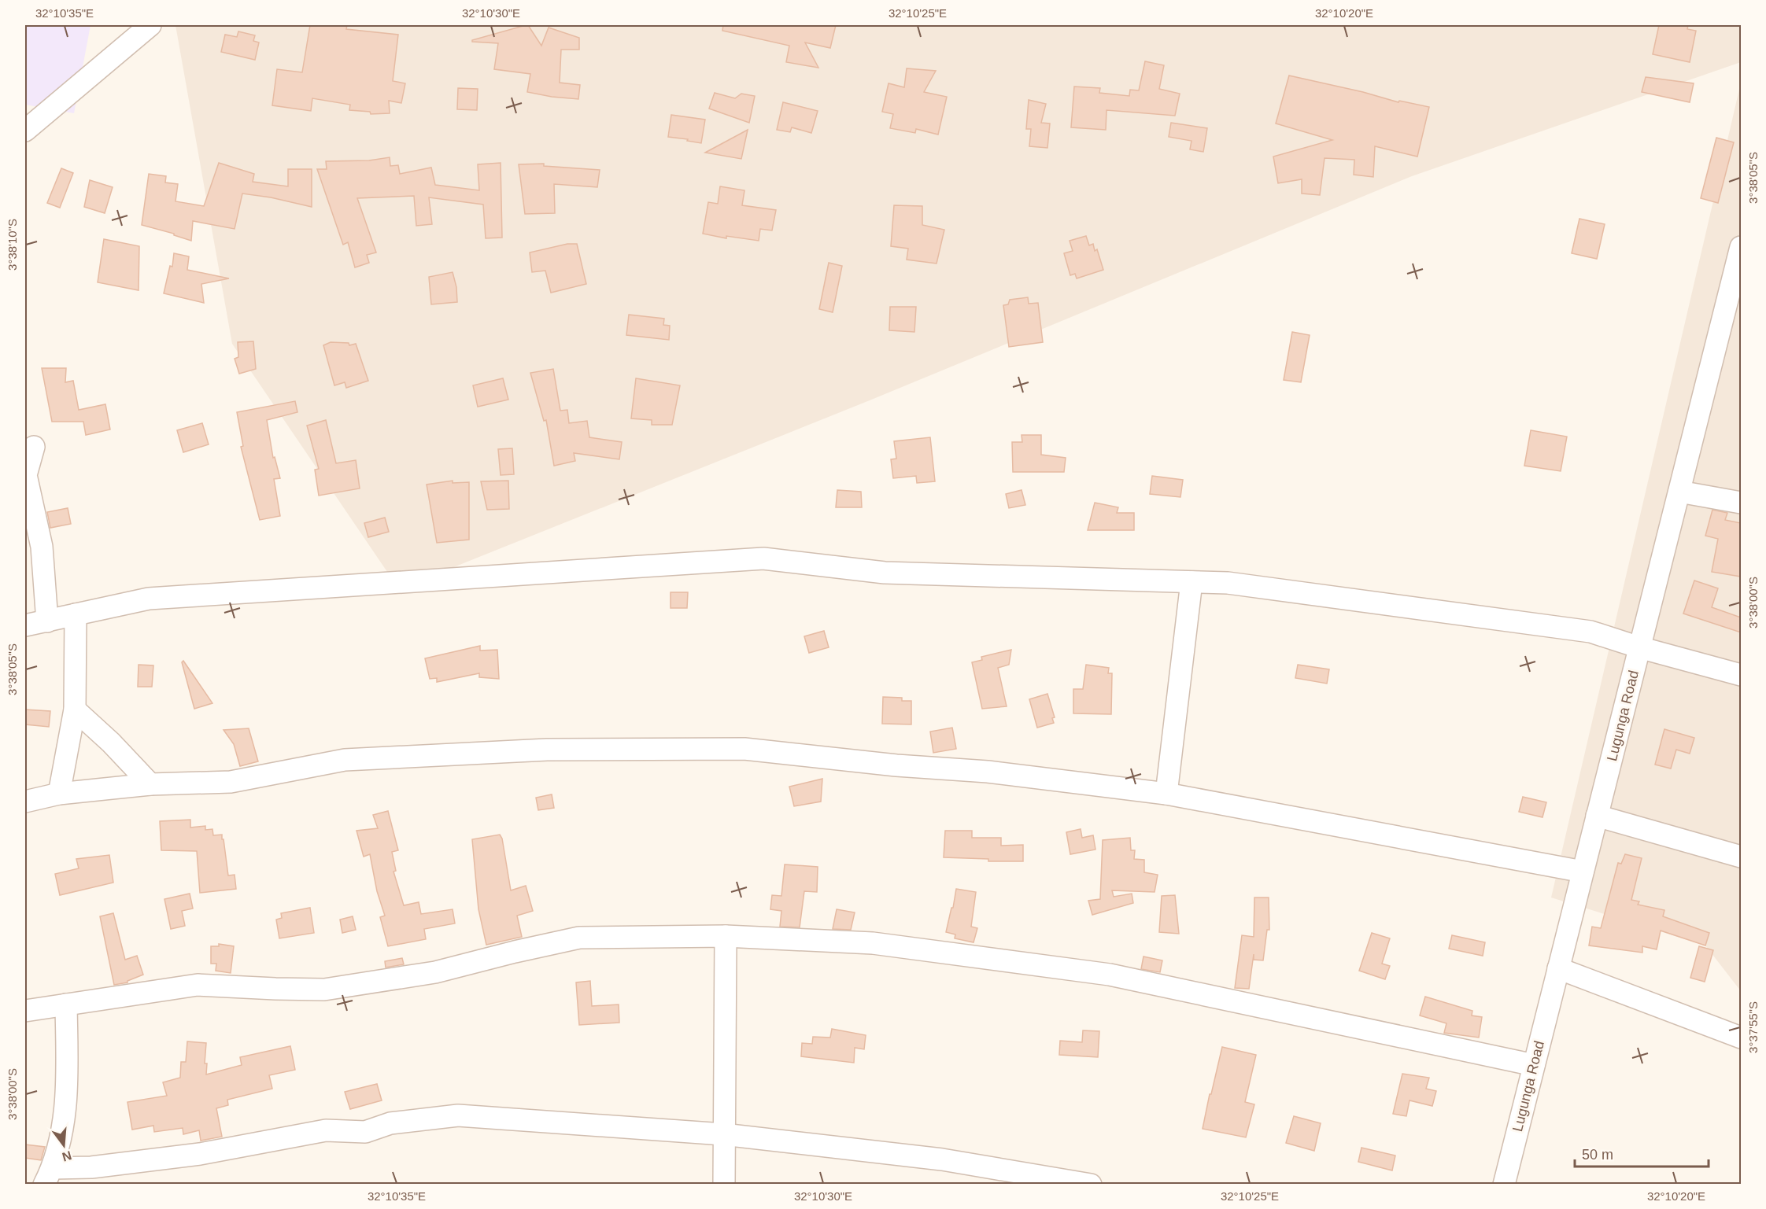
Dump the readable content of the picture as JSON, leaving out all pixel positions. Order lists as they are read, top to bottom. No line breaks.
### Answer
{"streets":{"street":["Lugunga Road"]},"scale_bar":"50 m","north":"bottom","coordinates":["32°10'35\"E","32°10'30\"E","32°10'25\"E","32°10'20\"E","3°38'05\"S","3°38'10\"S","3°38'00\"S","3°37'55\"S"]}
